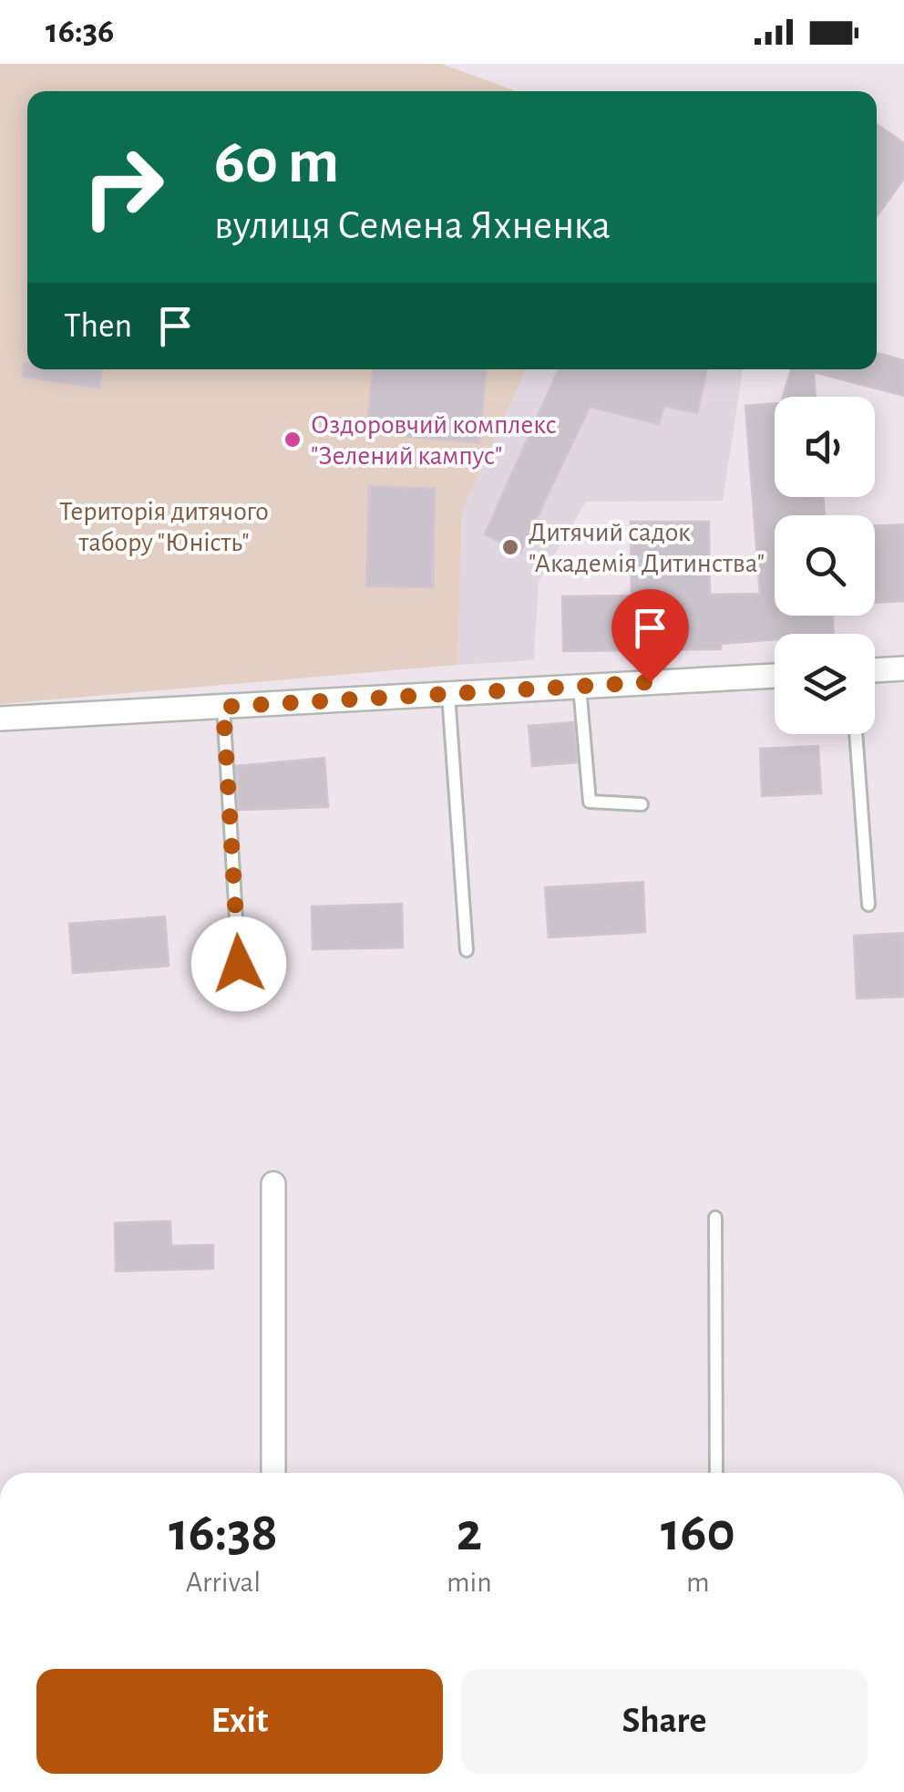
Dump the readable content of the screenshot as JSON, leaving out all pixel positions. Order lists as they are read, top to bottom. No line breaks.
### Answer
{"parks":["Територія дитячого табору \"Юність\""],"places":["Оздоровчий комплекс \"Зелений кампус\"","Дитячий садок \"Академія Дитинства\""],"page":{"status":"16:36","turn":["60 m","вулиця Семена Яхненка"],"then":"Then","eta":["16:38","Arrival","2","min","160","m"],"buttons":["Exit","Share"]}}
